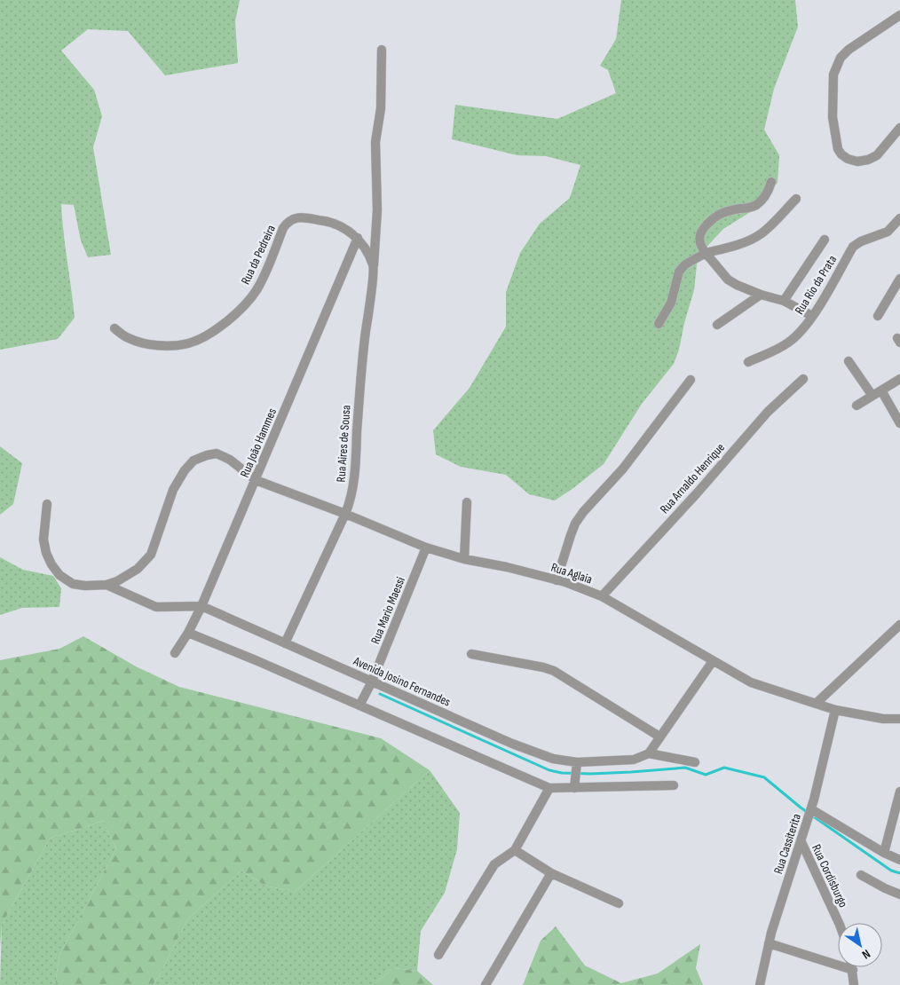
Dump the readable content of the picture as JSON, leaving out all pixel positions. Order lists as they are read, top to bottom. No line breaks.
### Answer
{"streets":{"street":["Rua da Pedreira","Rua Rio da Prata","Rua João Hammes","Rua Aires de Sousa","Rua Arnaldo Henrique","Rua Aglaia","Rua Mario Maessi","Avenida Josino Fernandes","Rua Cassiterita","Rua Cordisburgo"]},"crossings":[["Rua da Pedreira","Rua João Hammes"],["Rua João Hammes","Rua Aglaia"],["Rua João Hammes","Avenida Josino Fernandes"],["Rua Aires de Sousa","Rua Aglaia"],["Rua Aires de Sousa","Avenida Josino Fernandes"],["Rua Arnaldo Henrique","Rua Aglaia"],["Rua Aglaia","Rua Mario Maessi"],["Rua Aglaia","Avenida Josino Fernandes"],["Rua Aglaia","Rua Cassiterita"],["Rua Mario Maessi","Avenida Josino Fernandes"],["Rua Cassiterita","Rua Cordisburgo"]],"north":"bottom right"}
